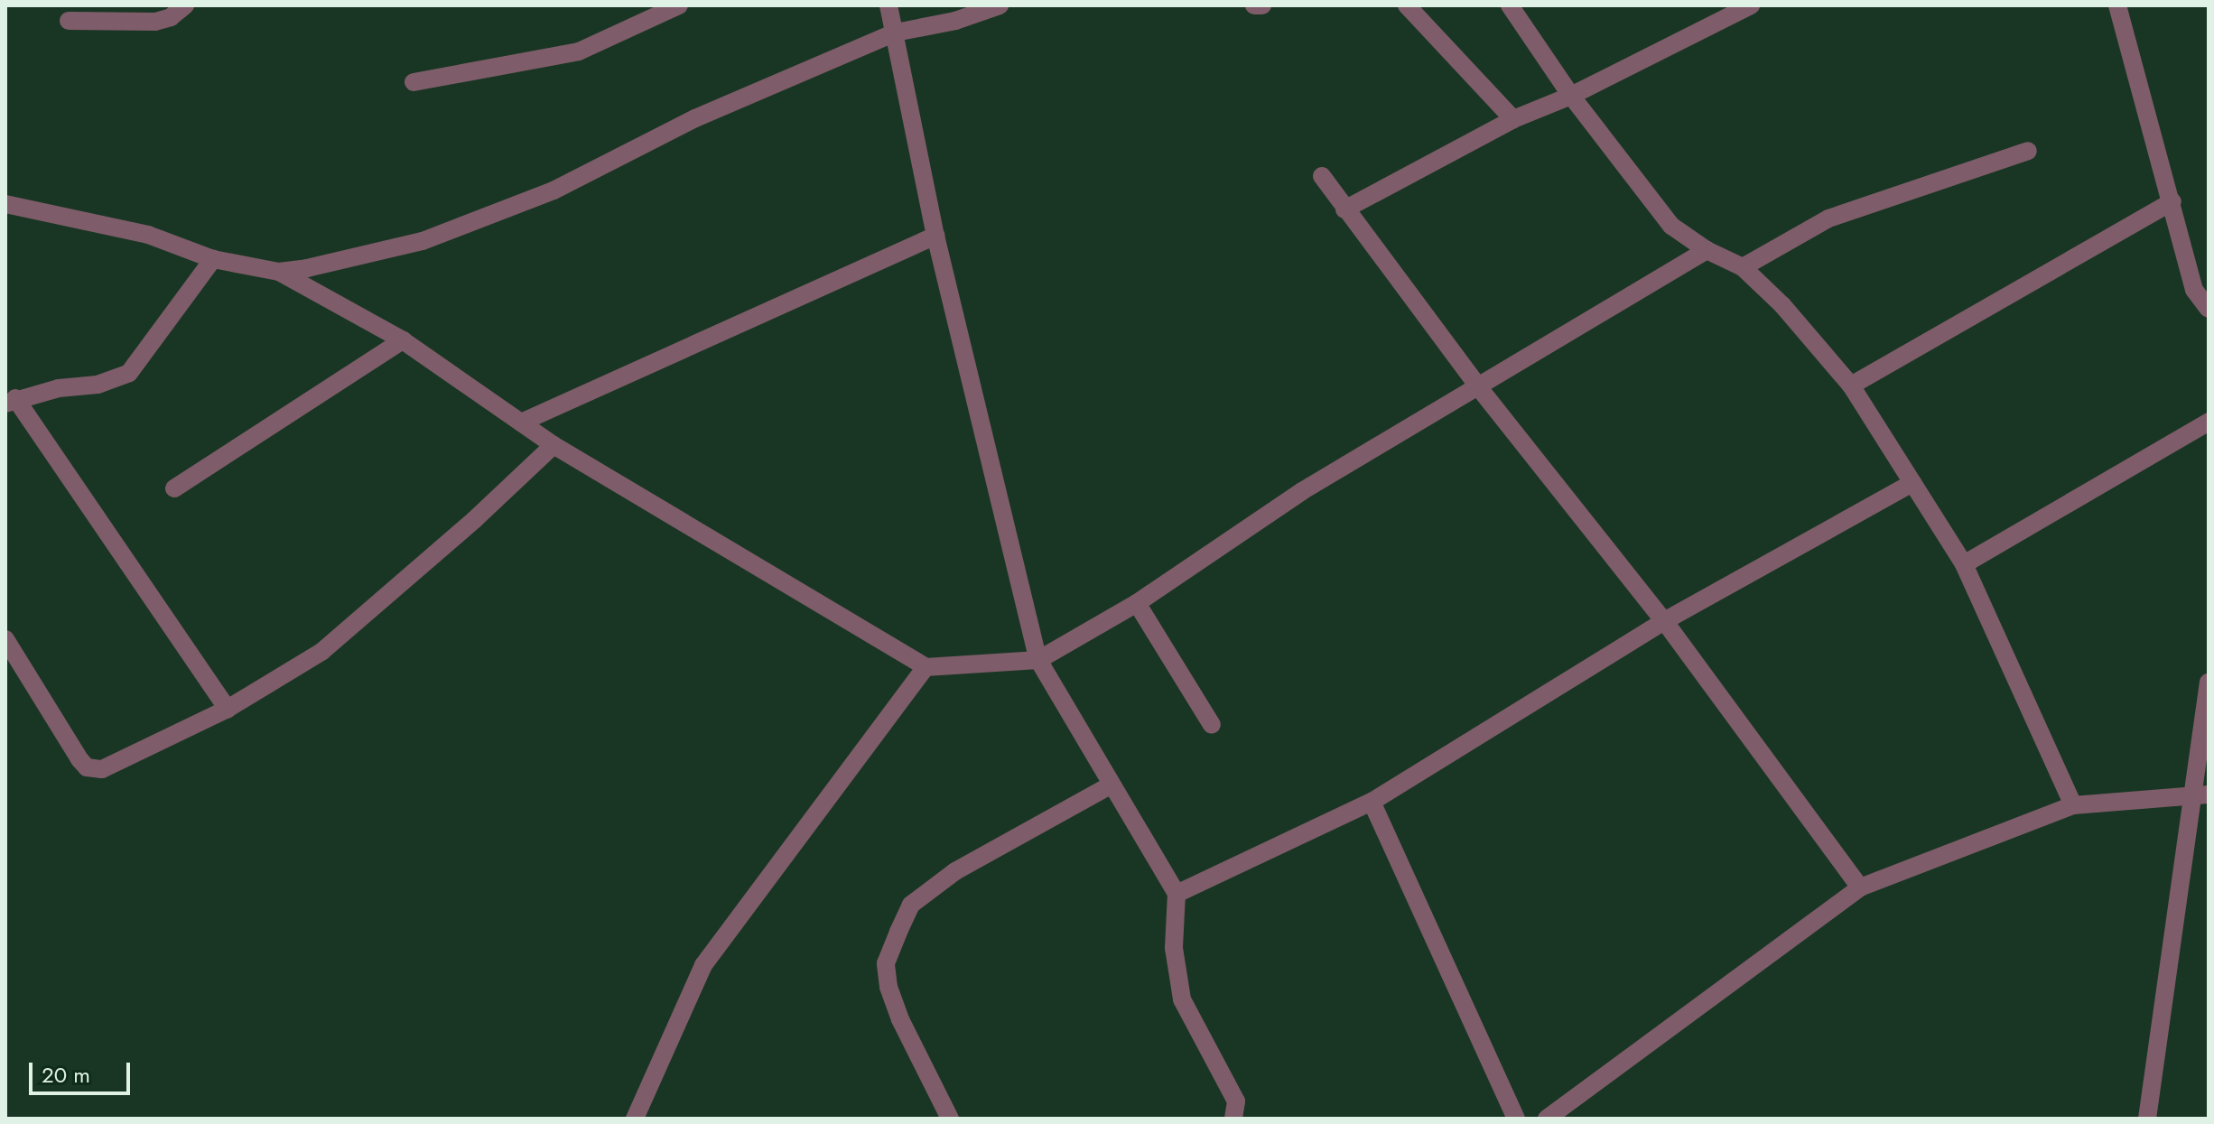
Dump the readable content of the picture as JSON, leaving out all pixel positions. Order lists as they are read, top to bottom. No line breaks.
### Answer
{"scale_bar":"20 m"}
